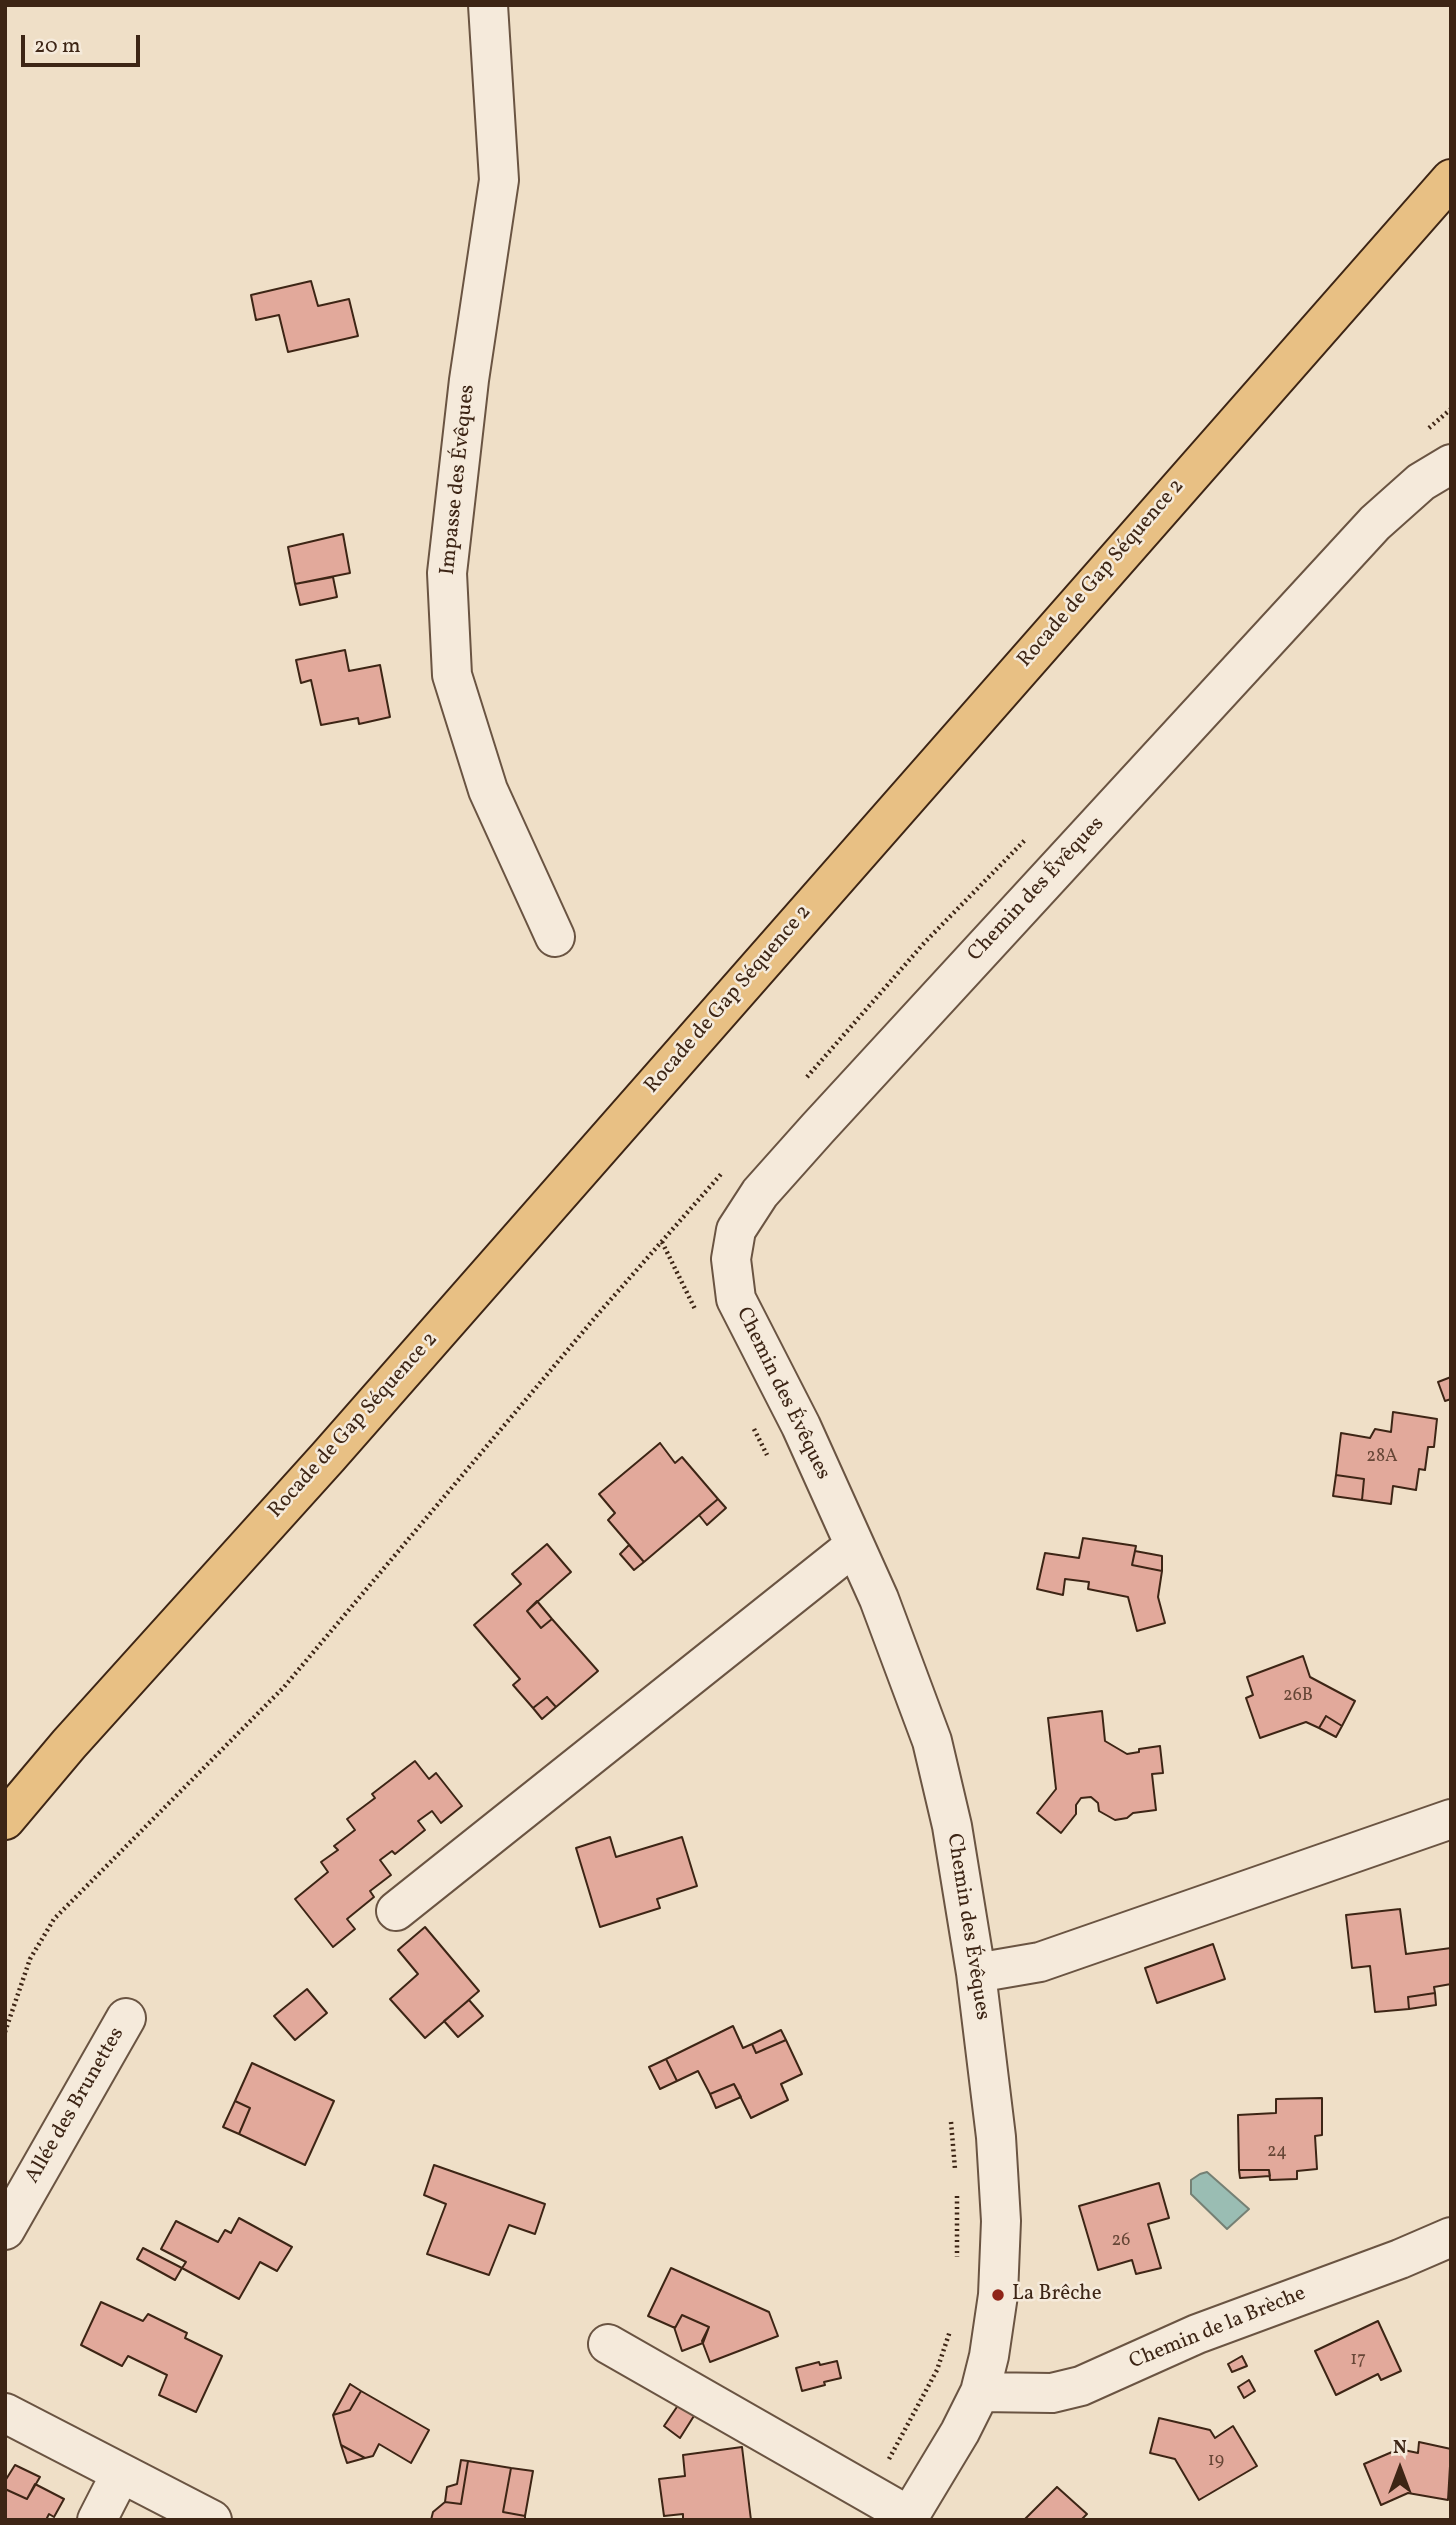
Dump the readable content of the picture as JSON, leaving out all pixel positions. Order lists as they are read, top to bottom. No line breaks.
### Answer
{"streets":{"main road":["Rocade de Gap Séquence 2"],"street":["Impasse des Évêques","Chemin des Évêques","Allée des Brunettes","Chemin de la Brèche"]},"crossings":[["Chemin des Évêques","Chemin de la Brèche"]],"places":["La Brêche"],"house_numbers":["28A","26B","24","26","17","19"],"scale_bar":"20 m","north":"top"}
